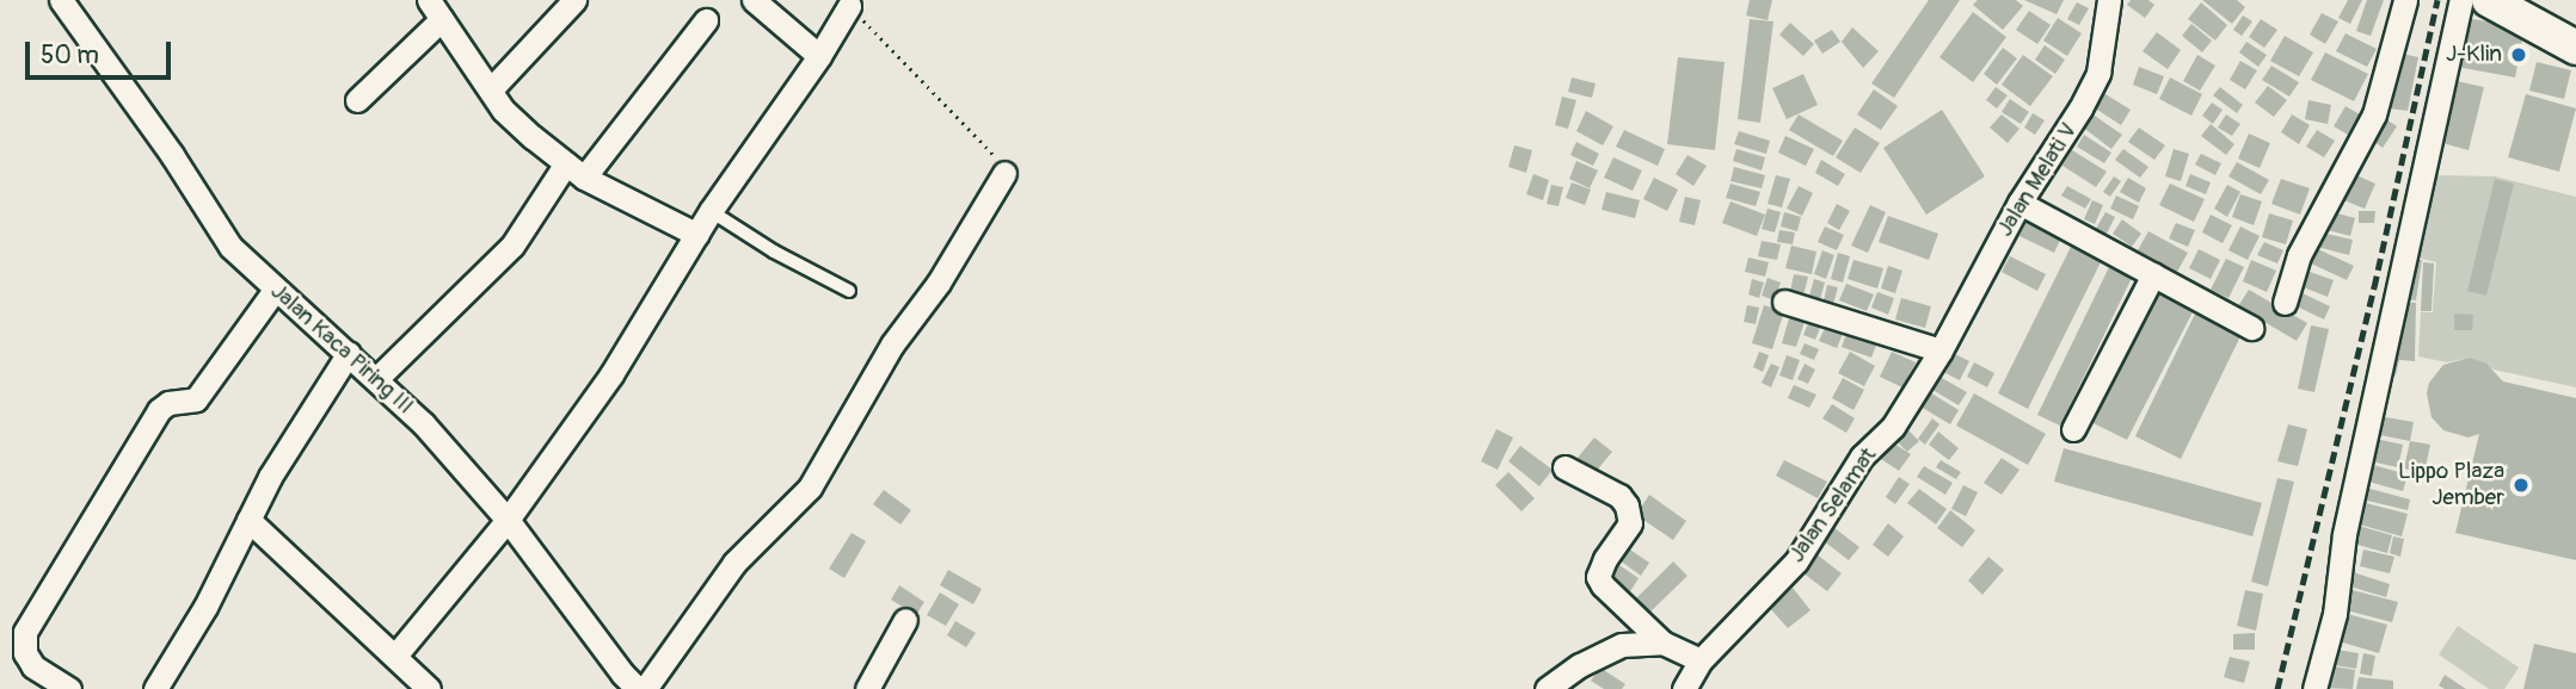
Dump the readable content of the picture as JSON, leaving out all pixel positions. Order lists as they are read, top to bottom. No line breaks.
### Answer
{"streets":{"street":["Jalan Melati V","Jalan Kaca Piring III","Jalan Selamat"]},"crossings":[["Jalan Melati V","Jalan Selamat"]],"places":["J-Klin","Lippo Plaza Jember"],"scale_bar":"50 m"}
